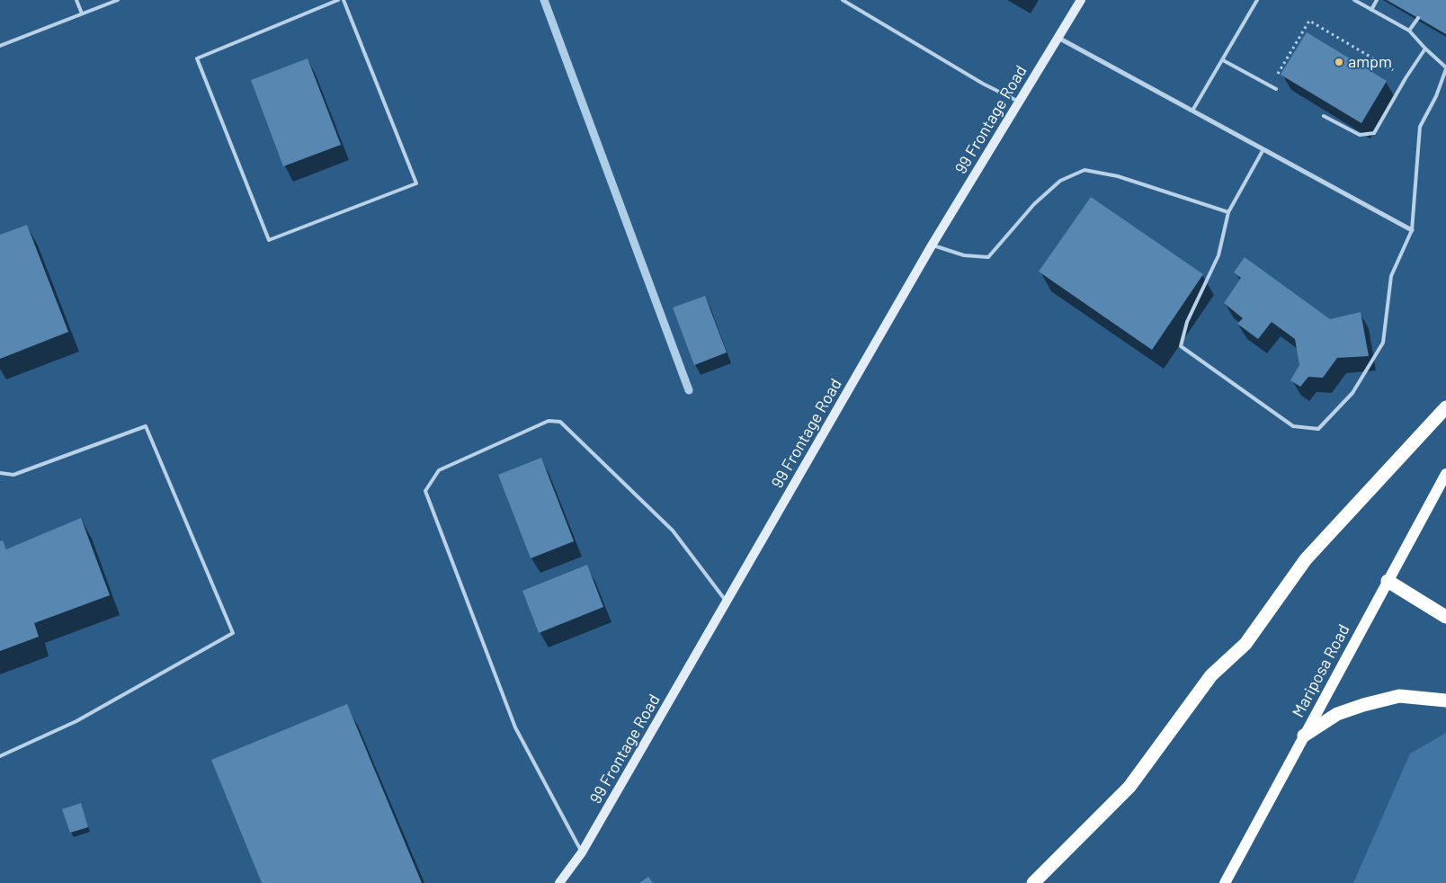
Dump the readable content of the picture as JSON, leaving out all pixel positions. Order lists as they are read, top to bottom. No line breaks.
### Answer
{"streets":{"main road":["Mariposa Road"],"street":["99 Frontage Road"]},"places":["ampm"]}
